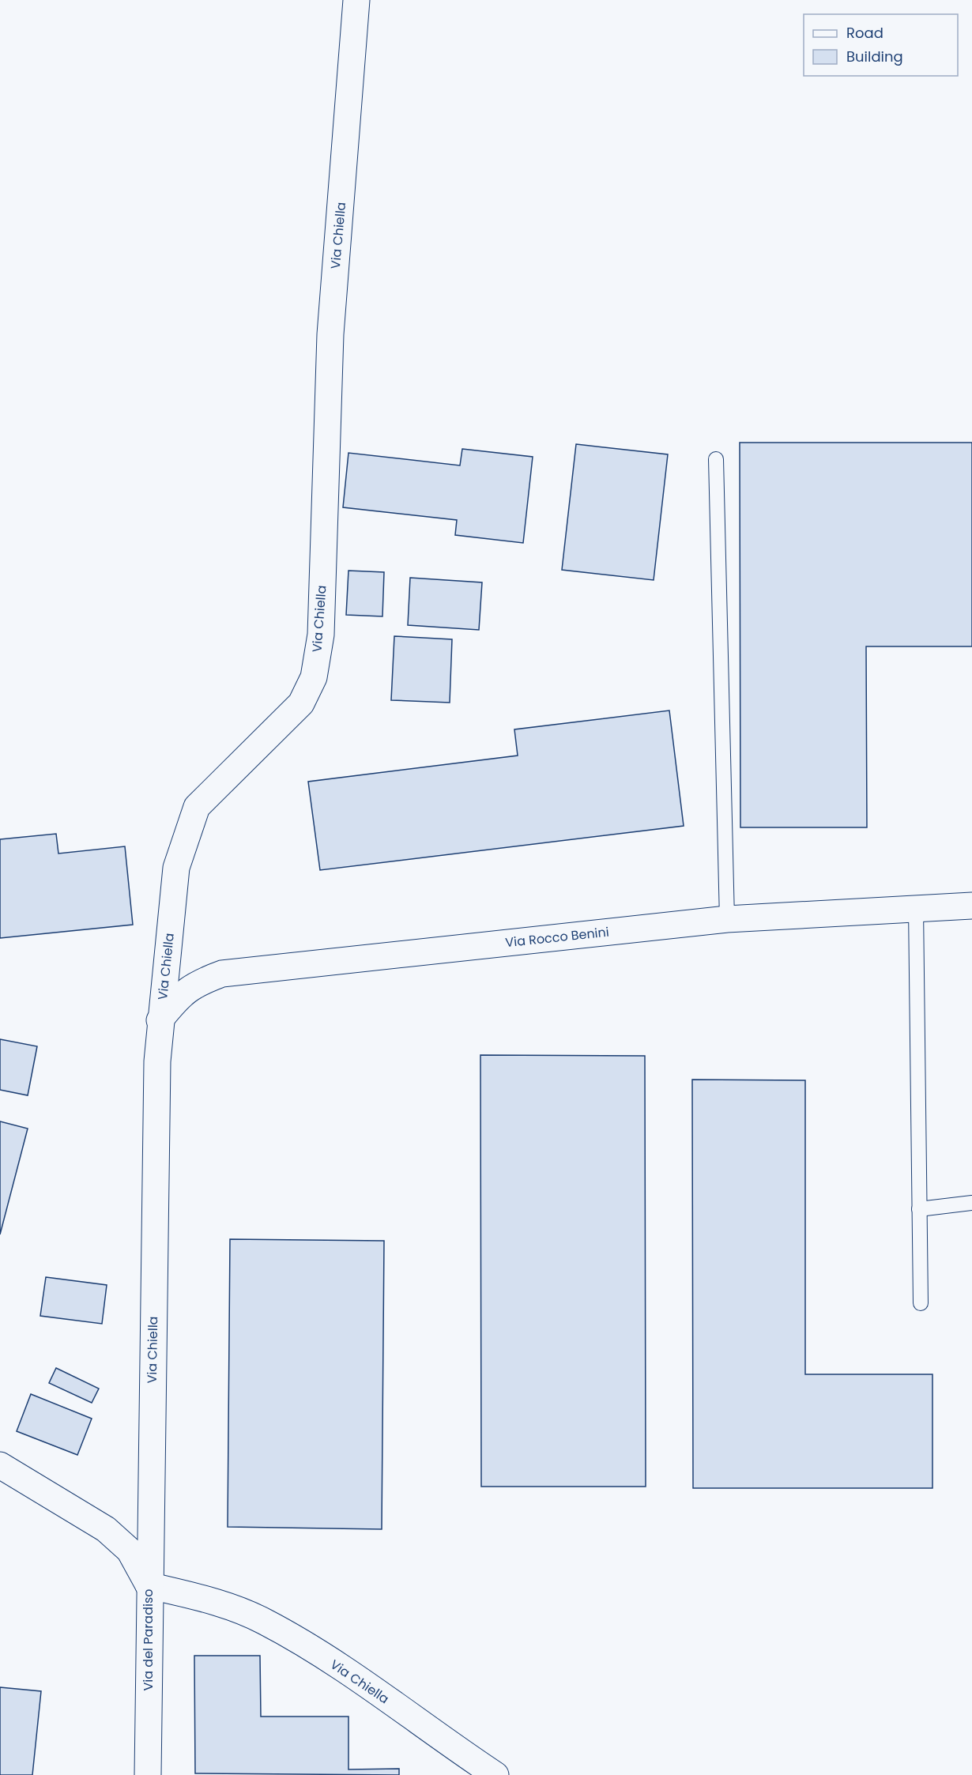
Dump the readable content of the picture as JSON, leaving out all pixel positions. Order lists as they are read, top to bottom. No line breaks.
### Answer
{"streets":{"street":["Via Chiella","Via Rocco Benini","Via del Paradiso"]},"crossings":[["Via Chiella","Via Rocco Benini"],["Via Chiella","Via del Paradiso"]],"legend":["Road","Building"]}
